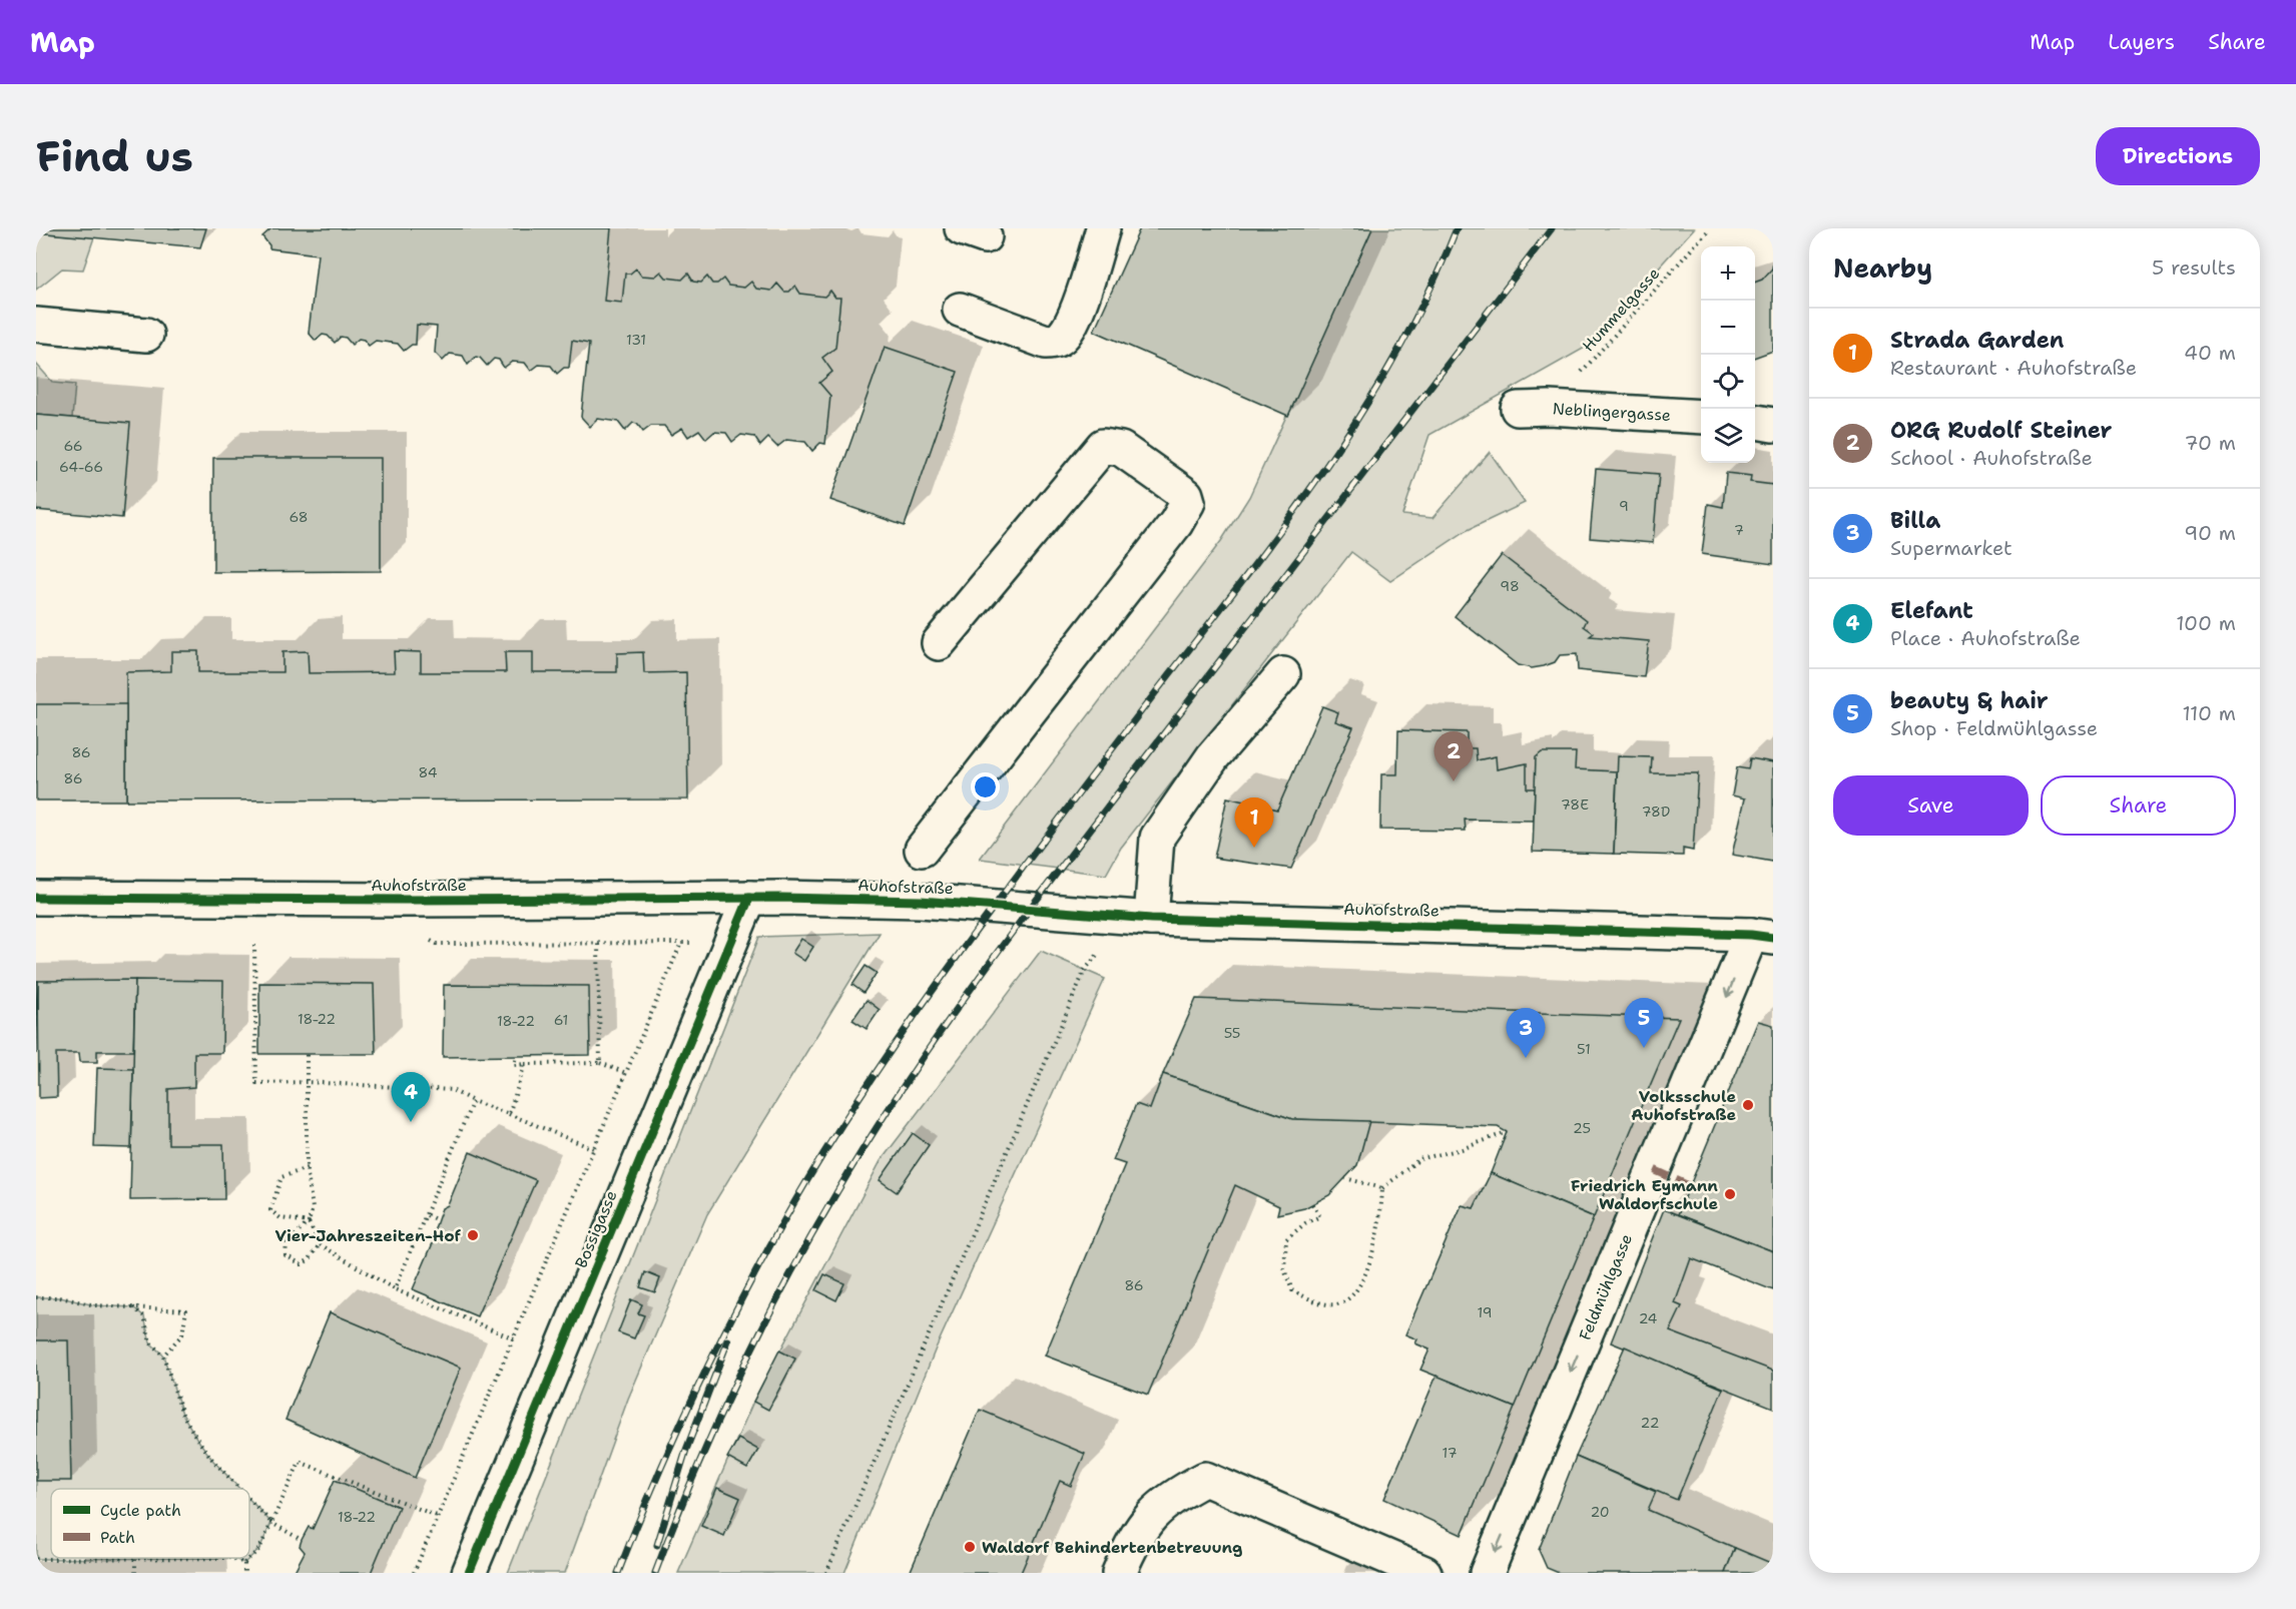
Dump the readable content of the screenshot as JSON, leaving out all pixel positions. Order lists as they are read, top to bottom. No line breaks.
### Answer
{"streets":{"street":["Neblingergasse","Auhofstraße","Bossigasse","Feldmühlgasse"],"path":["Hummelgasse"]},"crossings":[["Hummelgasse","Neblingergasse"],["Auhofstraße","Bossigasse"],["Auhofstraße","Feldmühlgasse"]],"one_way":["Feldmühlgasse"],"places":["Volksschule Auhofstraße","Friedrich Eymann Waldorfschule","Vier-Jahreszeiten-Hof","Waldorf Behindertenbetreuung"],"house_numbers":["131","66","64-66","9","68","7","98","86","84","86","78E","78D","18-22","61","18-22","55","51","25","86","19","24","22","17","20","18-22"],"legend":["Cycle path","Path"],"page":{"header":"Map","nav":["Map","Layers","Share"],"buttons":["Directions",["Save","Share"]],"title":"Find us","heading":["Nearby","5 results"],"map_buttons":["+","−"],"list":[{"mark":"1","name":"Strada Garden","note":"Restaurant · Auhofstraße","value":"40 m"},{"mark":"2","name":"ORG Rudolf Steiner","note":"School · Auhofstraße","value":"70 m"},{"mark":"3","name":"Billa","note":"Supermarket","value":"90 m"},{"mark":"4","name":"Elefant","note":"Place · Auhofstraße","value":"100 m"},{"mark":"5","name":"beauty & hair","note":"Shop · Feldmühlgasse","value":"110 m"}],"pins":["2","1","5","3","4"]}}
